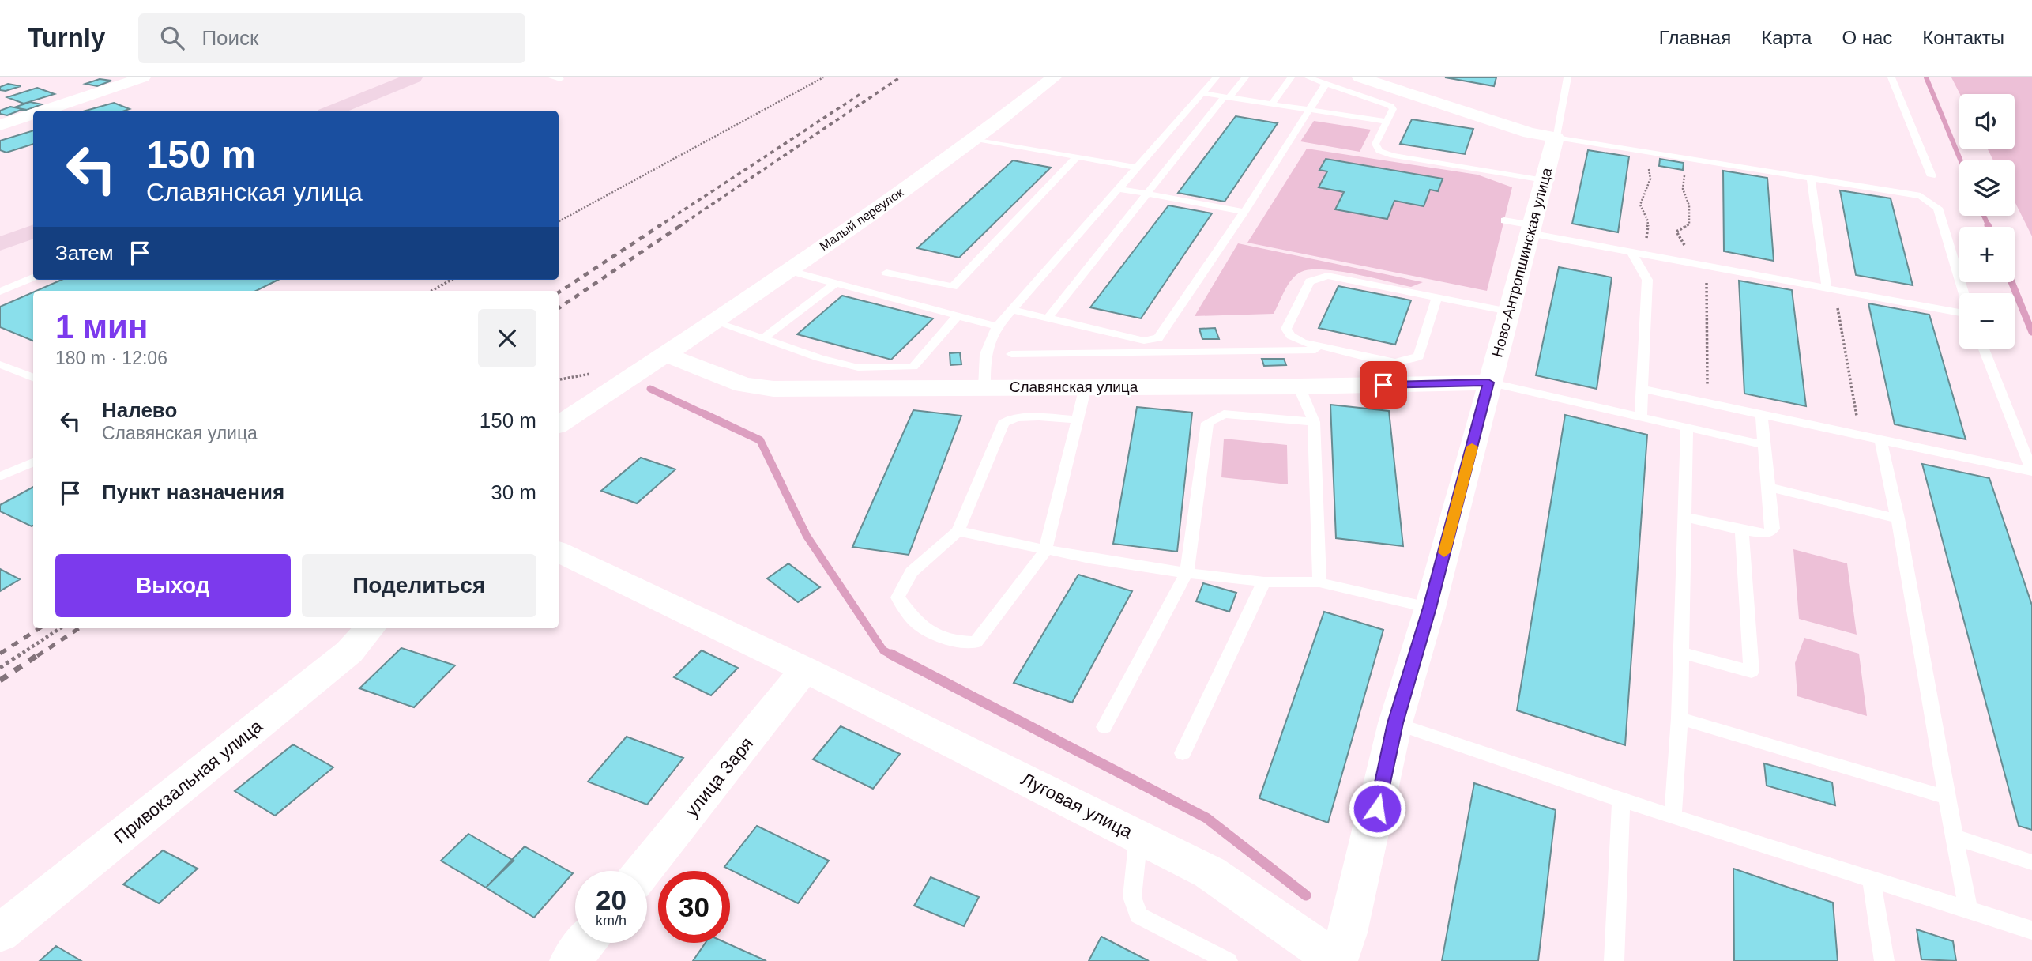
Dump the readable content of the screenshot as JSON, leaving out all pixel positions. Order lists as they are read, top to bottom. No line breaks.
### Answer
{"streets":{"street":["Малый переулок","Ново-Антропшинская улица","Славянская улица","улица Заря","Привокзальная улица","Луговая улица"]},"crossings":[["Малый переулок","Славянская улица"],["Ново-Антропшинская улица","Славянская улица"],["Ново-Антропшинская улица","Луговая улица"],["улица Заря","Луговая улица"]],"page":{"header":"Turnly","search":"Поиск","nav":["Главная","Карта","О нас","Контакты"],"map_buttons":["+","−"],"turn":["150 m","Славянская улица"],"then":"Затем","heading":["1 мин","180 m · 12:06"],"list":[{"name":"Налево","note":"Славянская улица","value":"150 m"},{"name":"Пункт назначения","value":"30 m"}],"buttons":["Выход","Поделиться"],"speed":"20 km/h","limit":"30"}}
